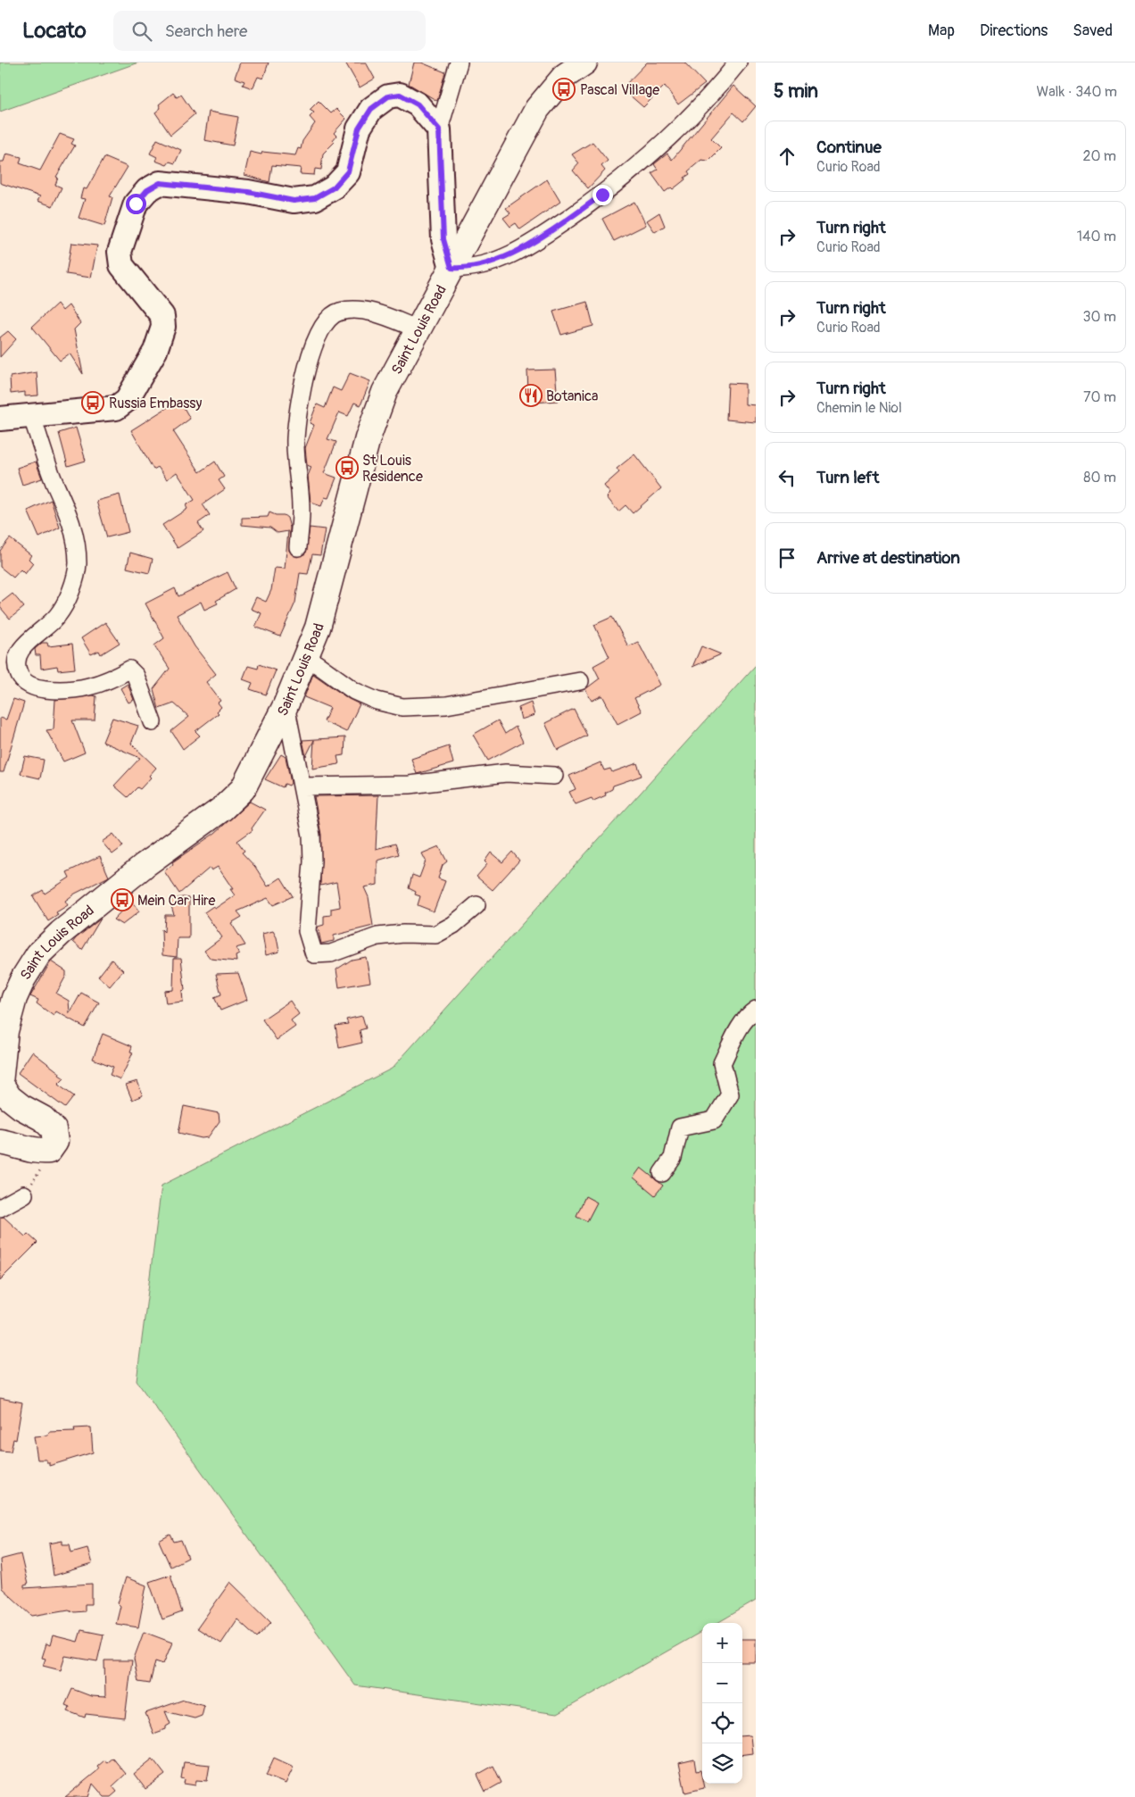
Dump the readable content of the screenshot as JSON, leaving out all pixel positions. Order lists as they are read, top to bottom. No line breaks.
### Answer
{"streets":{"main road":["Saint Louis Road"]},"places":{"bus stop":["Pascal Village","Russia Embassy","St Louis Residence","Mein Car Hire"],"restaurant":["Botanica"]},"page":{"header":"Locato","search":"Search here","nav":["Map","Directions","Saved"],"heading":["5 min","Walk · 340 m"],"list":[["Continue","Curio Road","20 m"],["Turn right","Curio Road","140 m"],["Turn right","Curio Road","30 m"],["Turn right","Chemin le Niol","70 m"],["Turn left","80 m"],"Arrive at destination"],"map_buttons":["+","−"]}}
